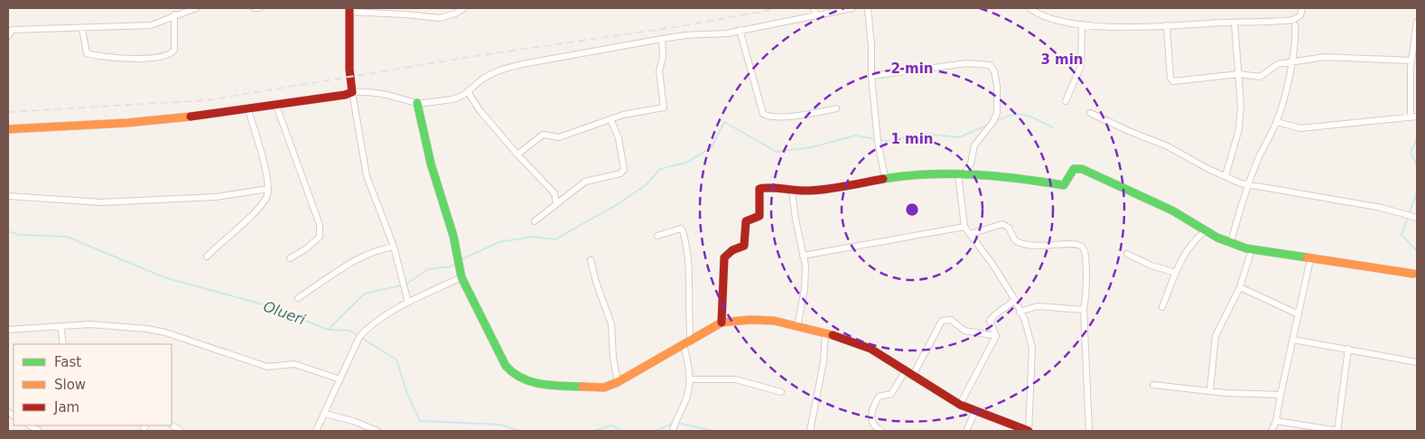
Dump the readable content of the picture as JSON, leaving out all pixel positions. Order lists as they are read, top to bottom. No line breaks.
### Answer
{"water":["Olueri"],"legend":["Fast","Slow","Jam"],"rings":["3 min","2 min","1 min"]}
